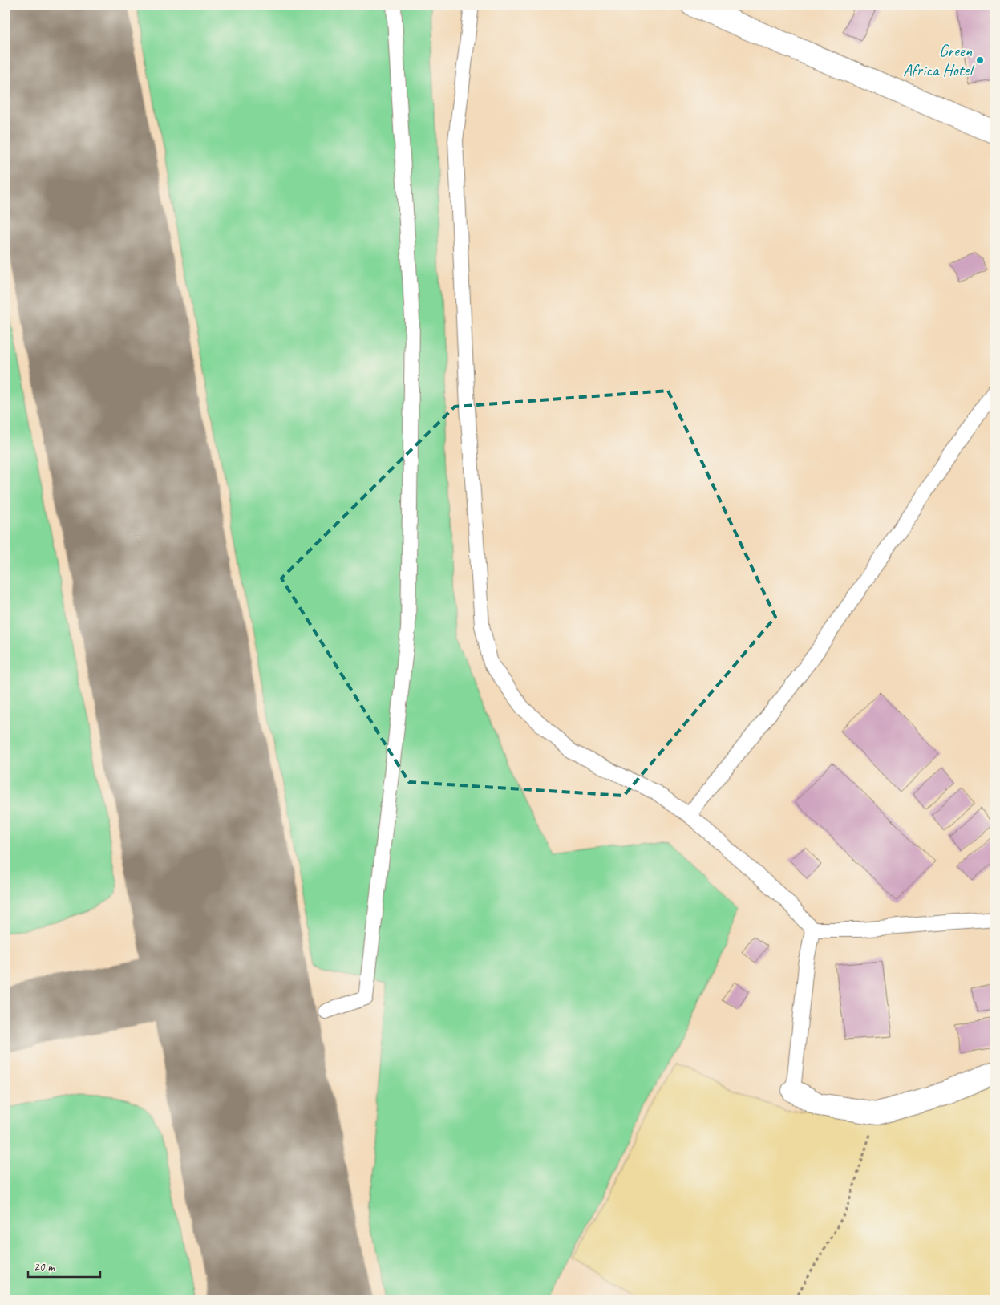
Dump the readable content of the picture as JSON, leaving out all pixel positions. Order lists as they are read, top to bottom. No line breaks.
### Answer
{"places":["Green Africa Hotel"],"scale_bar":"20 m"}
